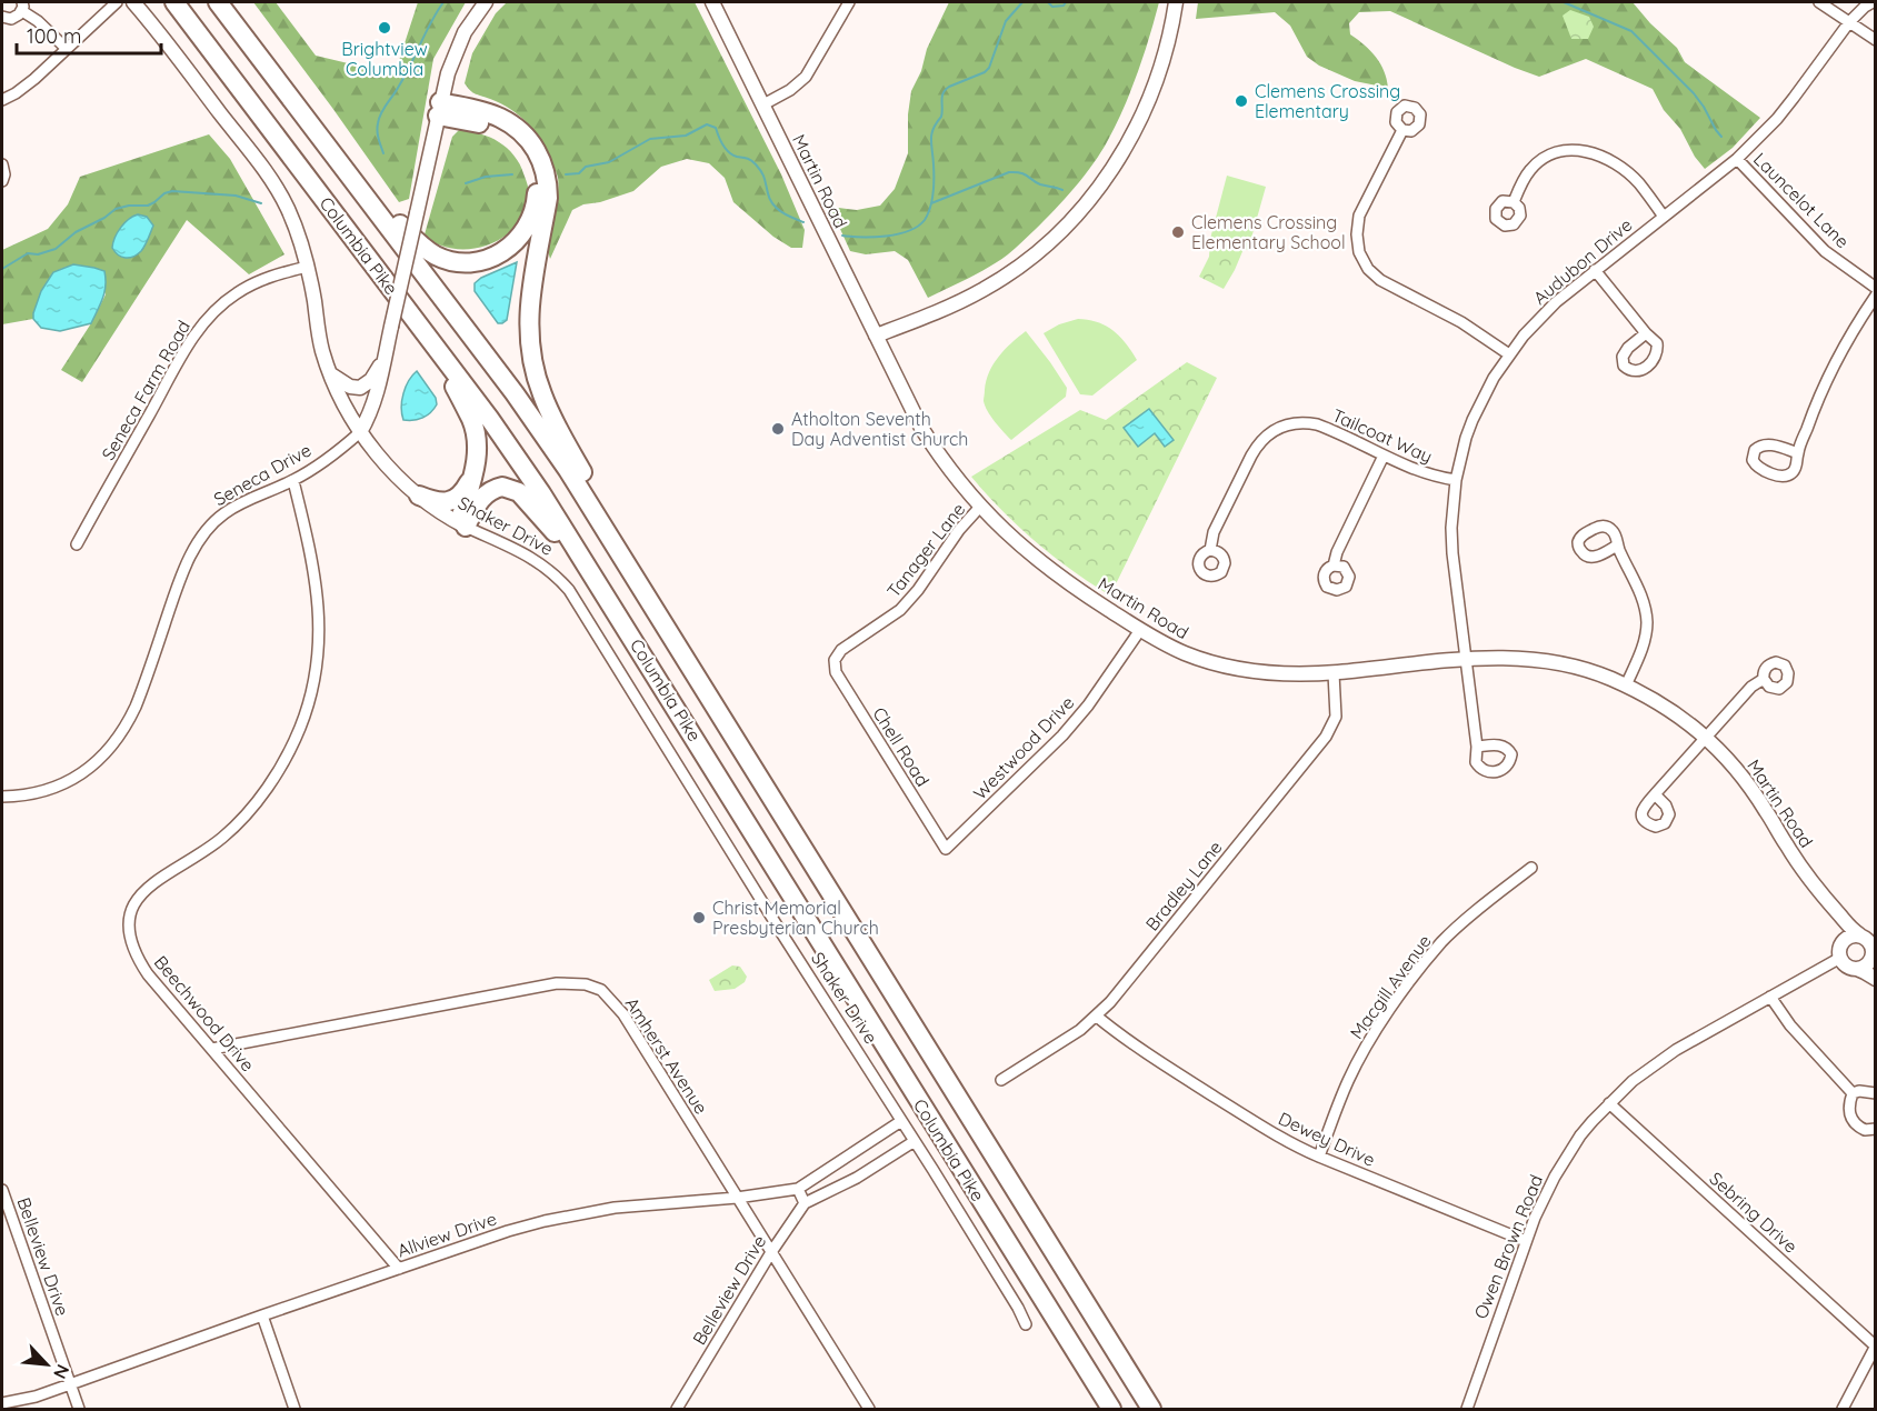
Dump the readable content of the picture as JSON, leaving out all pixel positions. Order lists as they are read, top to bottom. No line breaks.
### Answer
{"streets":{"highway":["Columbia Pike"],"street":["Martin Road","Launcelot Lane","Audubon Drive","Seneca Farm Road","Tailcoat Way","Seneca Drive","Shaker Drive","Tanager Lane","Chell Road","Westwood Drive","Bradley Lane","Macgill Avenue","Beechwood Drive","Amherst Avenue","Dewey Drive","Sebring Drive","Allview Drive","Owen Brown Road","Belleview Drive"]},"crossings":[["Martin Road","Audubon Drive"],["Martin Road","Tanager Lane"],["Martin Road","Westwood Drive"],["Martin Road","Bradley Lane"],["Martin Road","Owen Brown Road"],["Launcelot Lane","Audubon Drive"],["Audubon Drive","Tailcoat Way"],["Seneca Farm Road","Shaker Drive"],["Seneca Drive","Shaker Drive"],["Seneca Drive","Beechwood Drive"],["Shaker Drive","Allview Drive"],["Tanager Lane","Chell Road"],["Chell Road","Westwood Drive"],["Bradley Lane","Dewey Drive"],["Macgill Avenue","Dewey Drive"],["Beechwood Drive","Amherst Avenue"],["Beechwood Drive","Allview Drive"],["Amherst Avenue","Allview Drive"],["Amherst Avenue","Belleview Drive"],["Dewey Drive","Owen Brown Road"],["Sebring Drive","Owen Brown Road"],["Allview Drive","Belleview Drive"]],"places":["Brightview Columbia","Clemens Crossing Elementary","Clemens Crossing Elementary School","Atholton Seventh Day Adventist Church","Christ Memorial Presbyterian Church"],"scale_bar":"100 m","north":"bottom right"}
